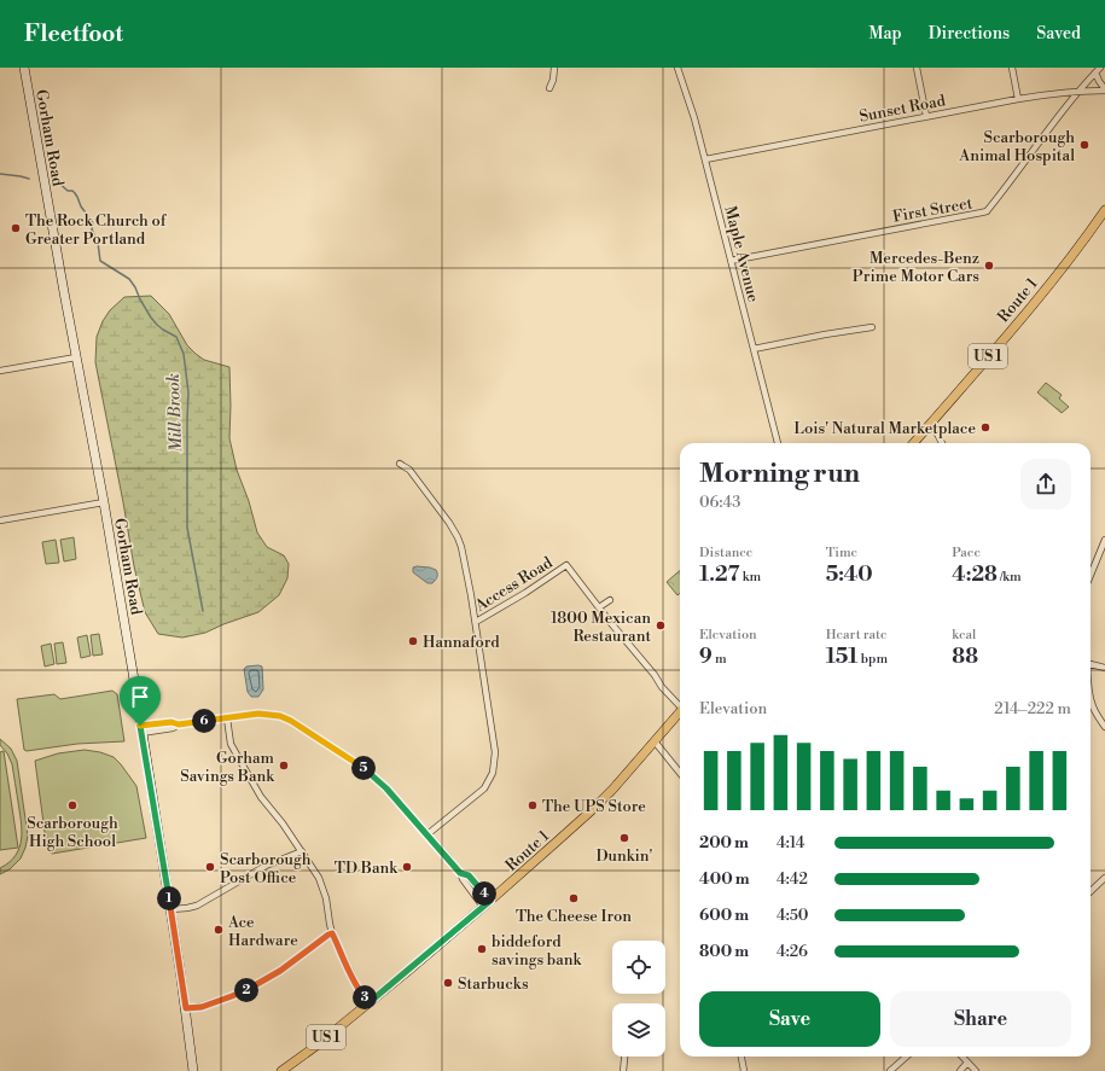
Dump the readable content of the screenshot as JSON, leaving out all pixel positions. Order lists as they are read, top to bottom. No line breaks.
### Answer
{"streets":{"main road":["Gorham Road","Route 1","US 1"],"street":["Sunset Road","First Street","Maple Avenue","Access Road"]},"crossings":[["Sunset Road","First Street"],["Sunset Road","Maple Avenue"],["First Street","Maple Avenue"]],"water":["Mill Brook"],"places":["Scarborough Animal Hospital","The Rock Church of Greater Portland","Mercedes-Benz Prime Motor Cars","Lois' Natural Marketplace","1800 Mexican Restaurant","Hannaford","Gorham Savings Bank","Scarborough High School","The UPS Store","Dunkin'","Scarborough Post Office","TD Bank","The Cheese Iron","Ace Hardware","biddeford savings bank","Starbucks"],"page":{"header":"Fleetfoot","nav":["Map","Directions","Saved"],"heading":["Morning run","06:43"],"stats":[["Distance","1.27 km"],["Time","5:40"],["Pace","4:28 /km"],["Elevation","9 m"],["Heart rate","151 bpm"],["kcal","88"]],"chart":["Elevation","214–222 m"],"pins":["6","5","4","1","2","3"],"list":[{"name":"200 m","note":"4:14"},{"name":"400 m","note":"4:42"},{"name":"600 m","note":"4:50"},{"name":"800 m","note":"4:26"}],"buttons":["Save","Share"]}}
